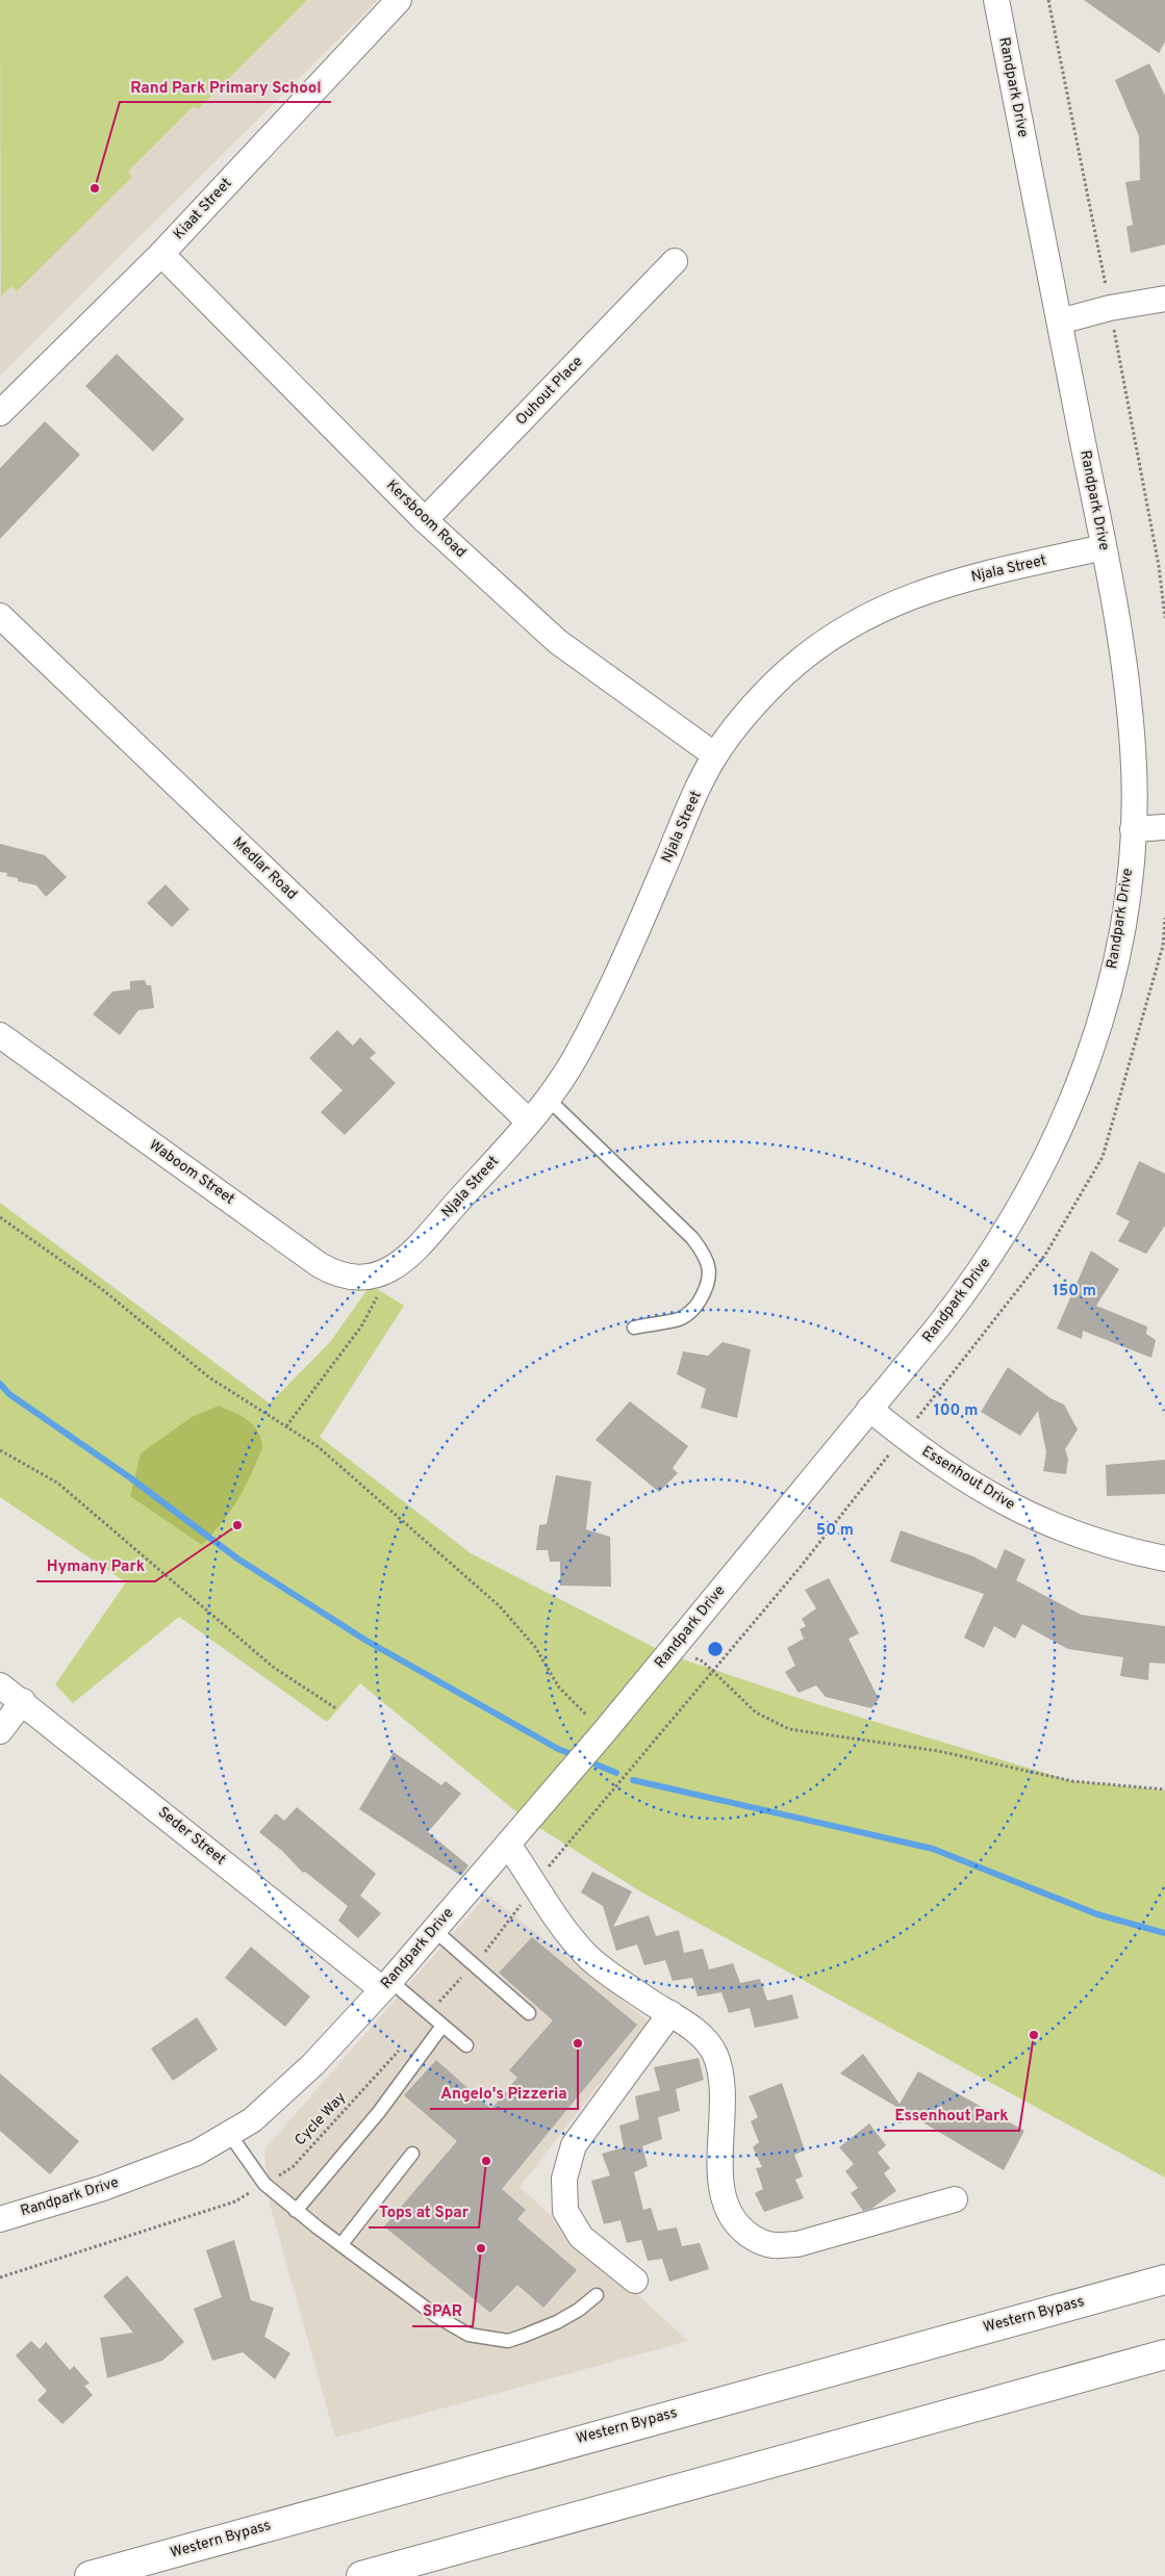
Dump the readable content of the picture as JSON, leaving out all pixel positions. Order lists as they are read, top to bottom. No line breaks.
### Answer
{"streets":{"highway":["Western Bypass"],"street":["Randpark Drive","Kiaat Street","Ouhout Place","Kersboom Road","Njala Street","Medlar Road","Waboom Street","Essenhout Drive","Seder Street"],"path":["Cycle Way"]},"crossings":[["Randpark Drive","Njala Street"],["Randpark Drive","Essenhout Drive"],["Randpark Drive","Seder Street"],["Kiaat Street","Kersboom Road"],["Ouhout Place","Kersboom Road"],["Kersboom Road","Njala Street"],["Njala Street","Medlar Road"],["Njala Street","Waboom Street"]],"places":["Rand Park Primary School","Hymany Park","Essenhout Park","Angelo's Pizzeria","Tops at Spar","SPAR"],"rings":["150 m","100 m","50 m"]}
